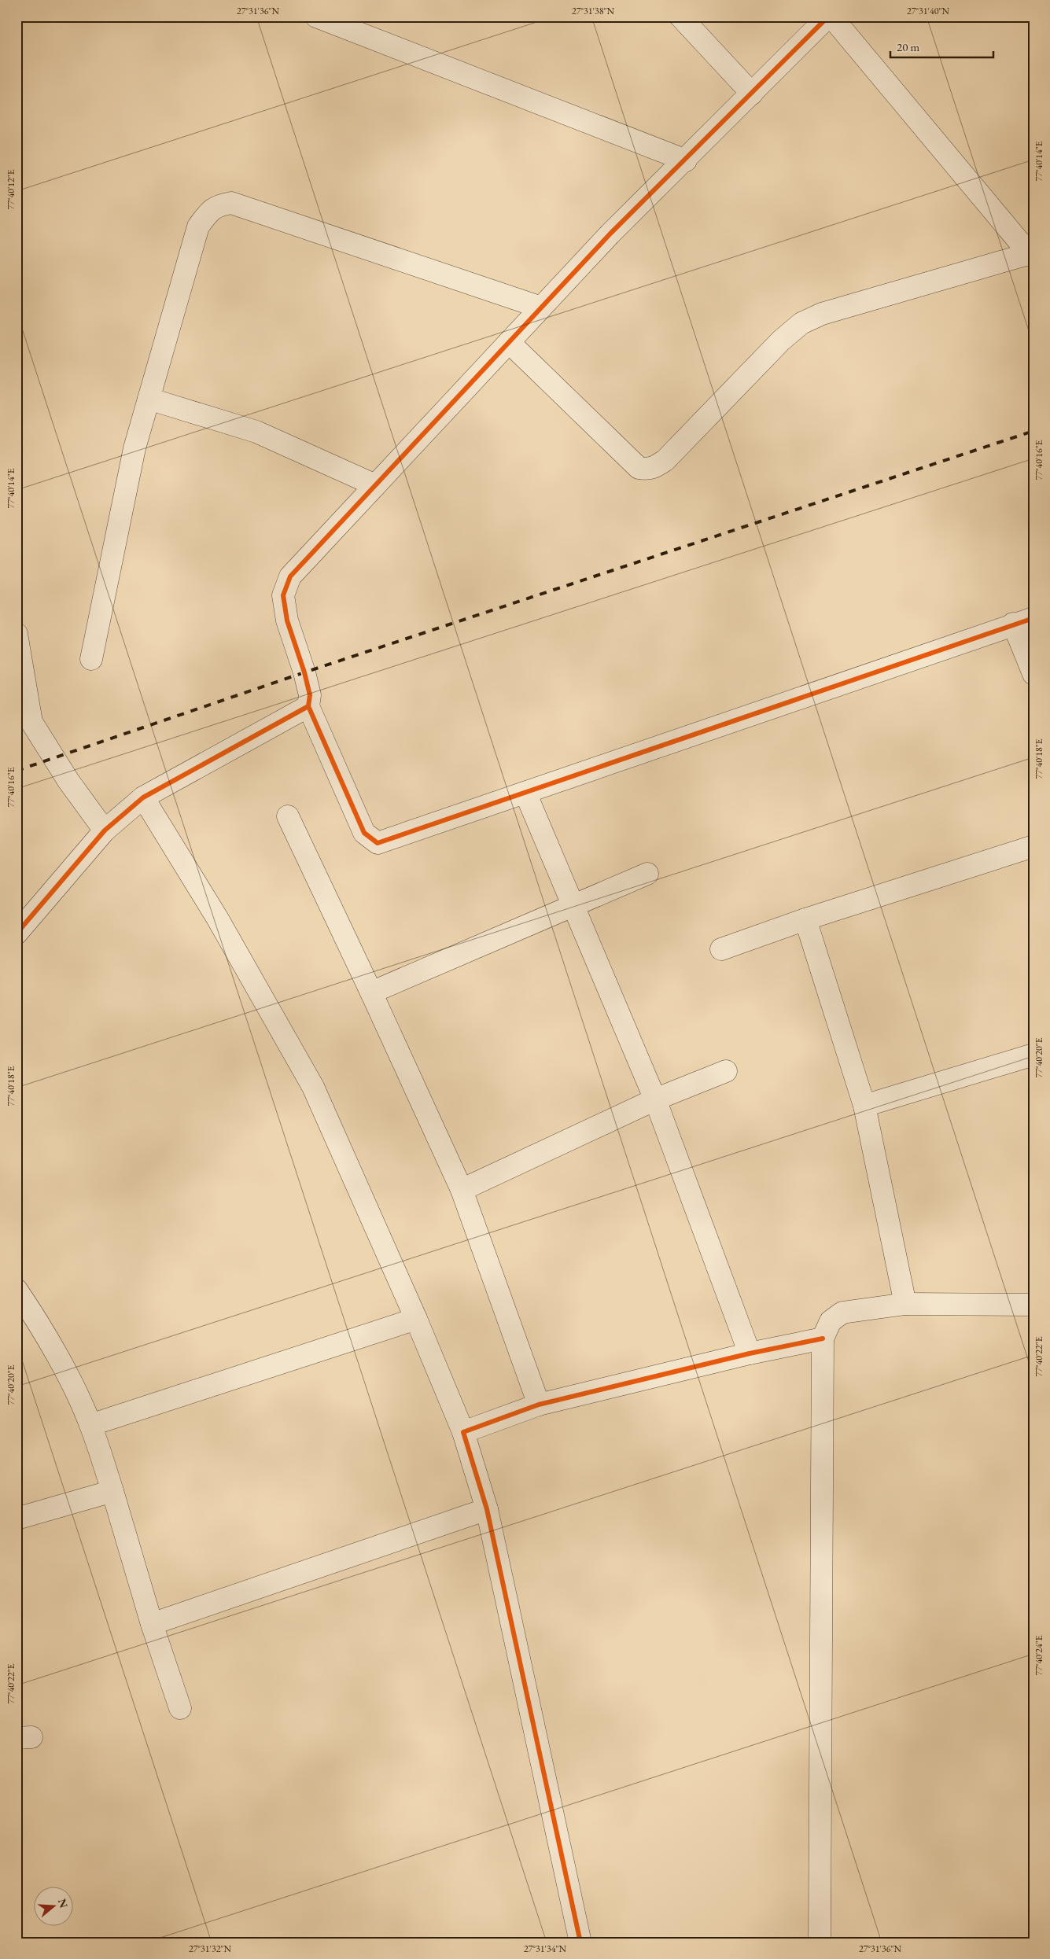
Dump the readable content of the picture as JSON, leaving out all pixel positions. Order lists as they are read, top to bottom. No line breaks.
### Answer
{"scale_bar":"20 m","north":"right","coordinates":["27°31'36\"N","27°31'38\"N","27°31'40\"N","77°40'14\"E","77°40'12\"E","77°40'16\"E","77°40'18\"E","77°40'20\"E","77°40'22\"E","77°40'24\"E","27°31'32\"N","27°31'34\"N"]}
